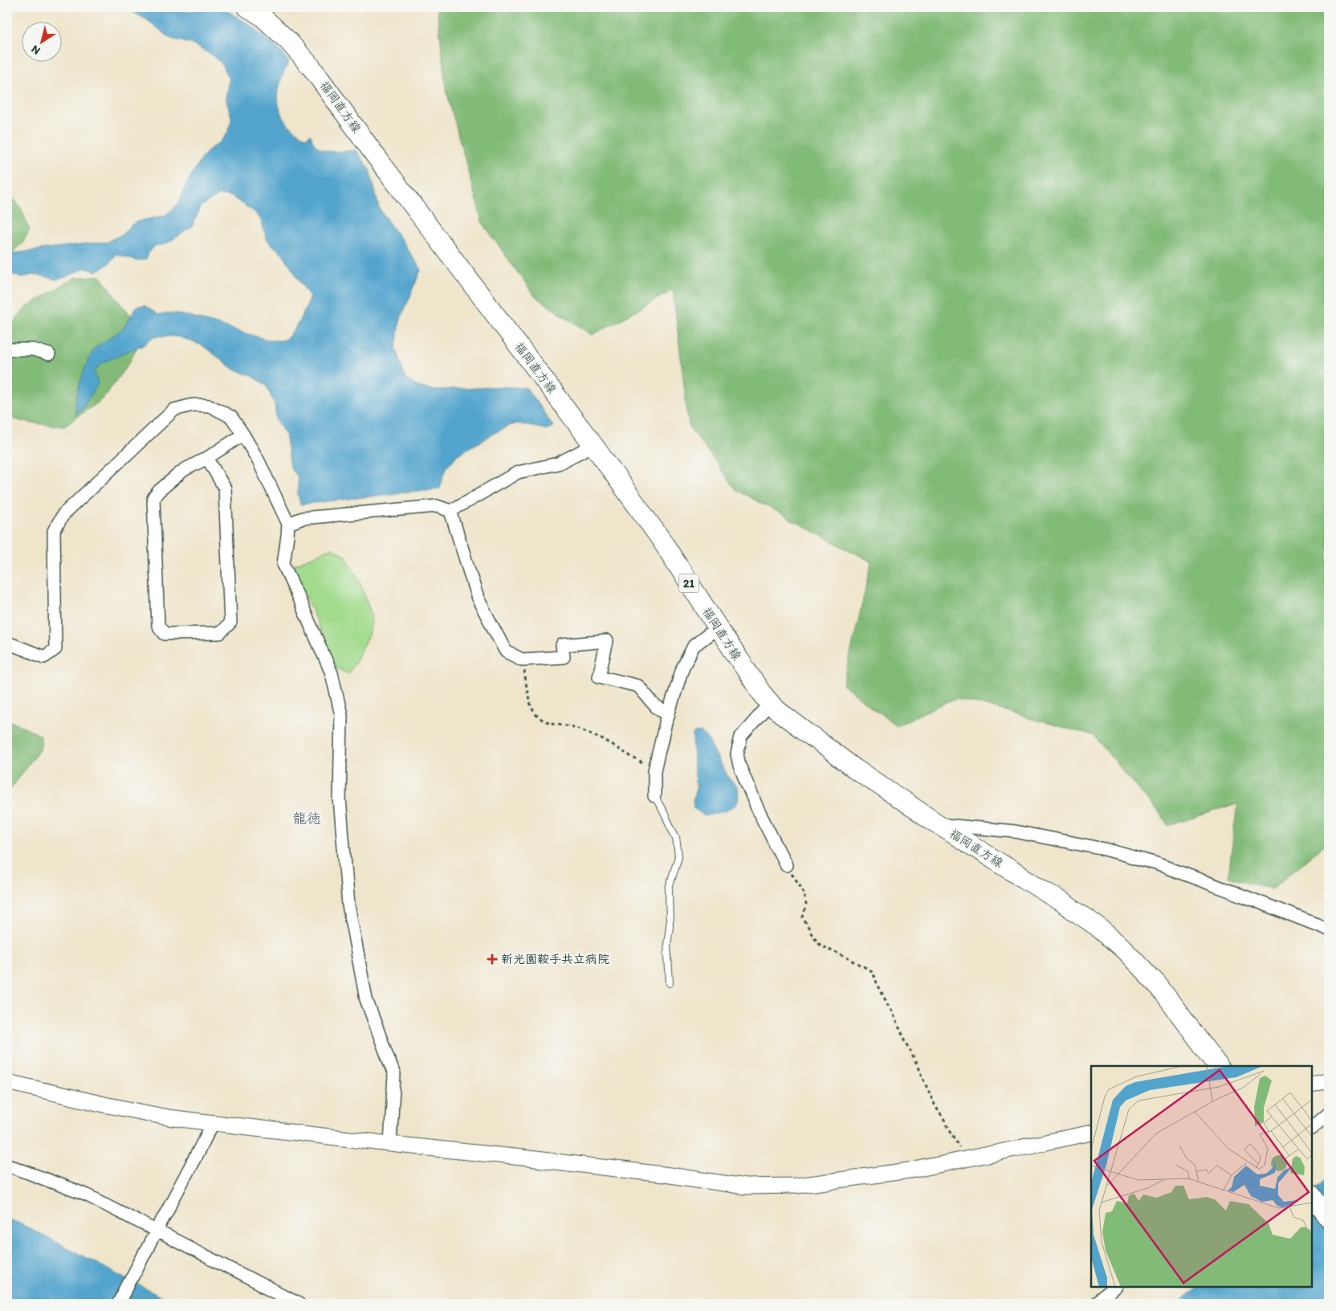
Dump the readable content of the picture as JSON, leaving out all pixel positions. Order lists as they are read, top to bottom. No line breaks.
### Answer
{"streets":{"main road":["福岡直方線","21"]},"districts":["龍徳"],"places":{"health":["新光園鞍手共立病院"]},"north":"bottom left"}
